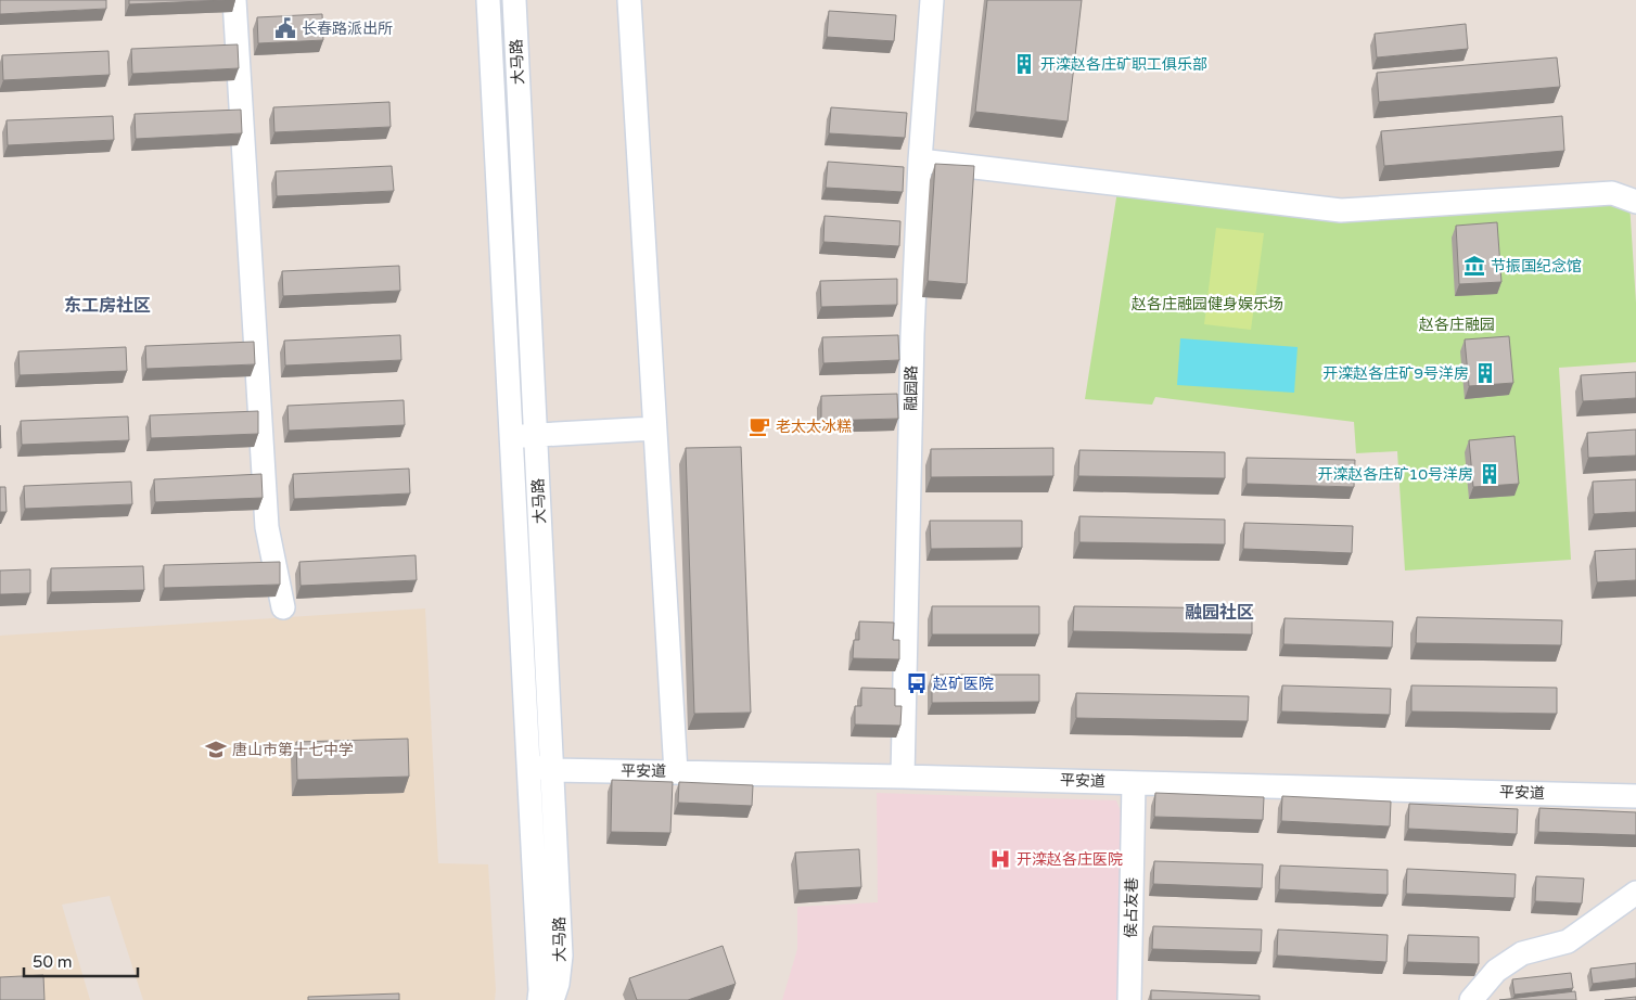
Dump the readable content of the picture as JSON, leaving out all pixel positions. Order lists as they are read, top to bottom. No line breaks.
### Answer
{"streets":{"street":["大马路","融园路","平安道","侯占友巷"]},"crossings":[["大马路","平安道"],["融园路","平安道"],["平安道","侯占友巷"]],"districts":["东工房社区","融园社区"],"parks":["赵各庄融园健身娱乐场","赵各庄融园"],"places":{"public building":["长春路派出所"],"building":["开滦赵各庄矿职工俱乐部","开滦赵各庄矿9号洋房","开滦赵各庄矿10号洋房"],"museum":["节振国纪念馆"],"cafe":["老太太冰糕"],"bus stop":["赵矿医院"],"school or university":["唐山市第十七中学"],"hospital":["开滦赵各庄医院"]},"scale_bar":"50 m"}
